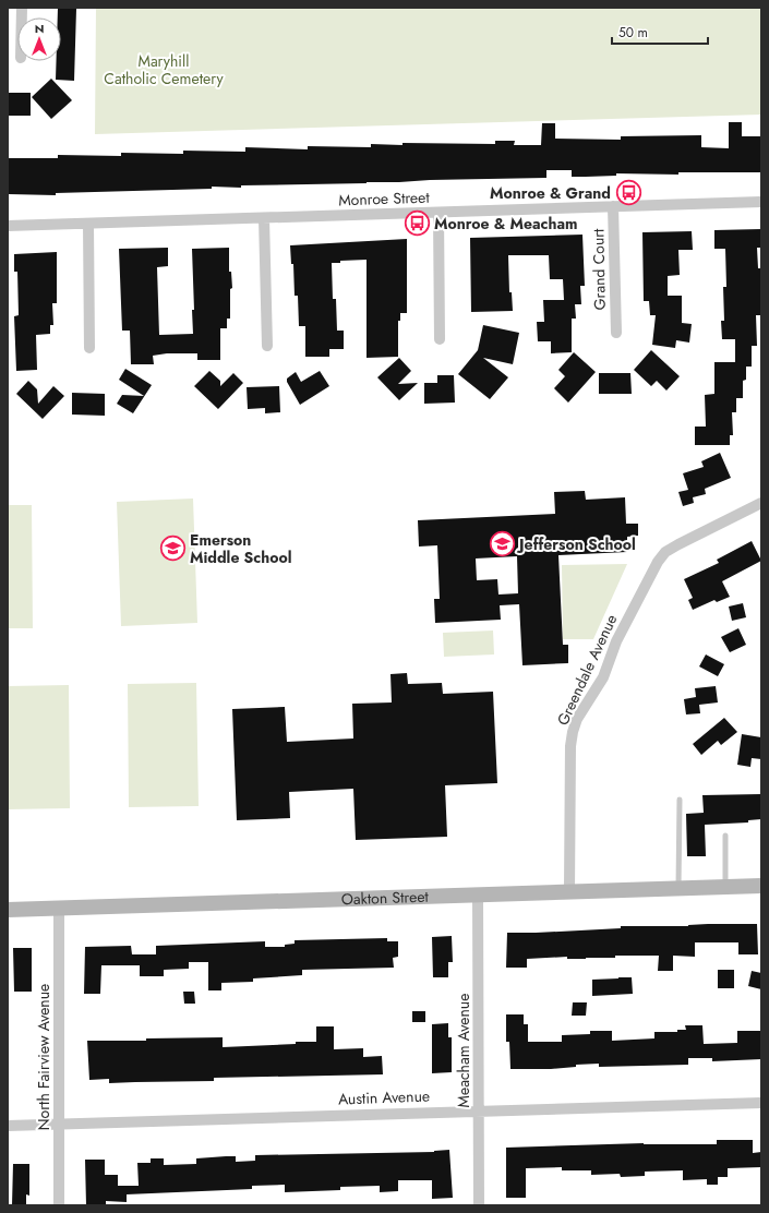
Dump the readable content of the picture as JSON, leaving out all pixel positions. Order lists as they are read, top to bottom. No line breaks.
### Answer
{"streets":{"main road":["Oakton Street"],"street":["Monroe Street","Grand Court","Greendale Avenue","Meacham Avenue","North Fairview Avenue","Austin Avenue"]},"crossings":[["Monroe Street","Grand Court"],["Greendale Avenue","Oakton Street"],["Oakton Street","Meacham Avenue"],["Oakton Street","North Fairview Avenue"],["Meacham Avenue","Austin Avenue"],["North Fairview Avenue","Austin Avenue"]],"parks":["Maryhill Catholic Cemetery"],"places":{"bus stop":["Monroe & Grand","Monroe & Meacham"],"school or university":["Jefferson School","Emerson Middle School"]},"scale_bar":"50 m","north":"top"}
